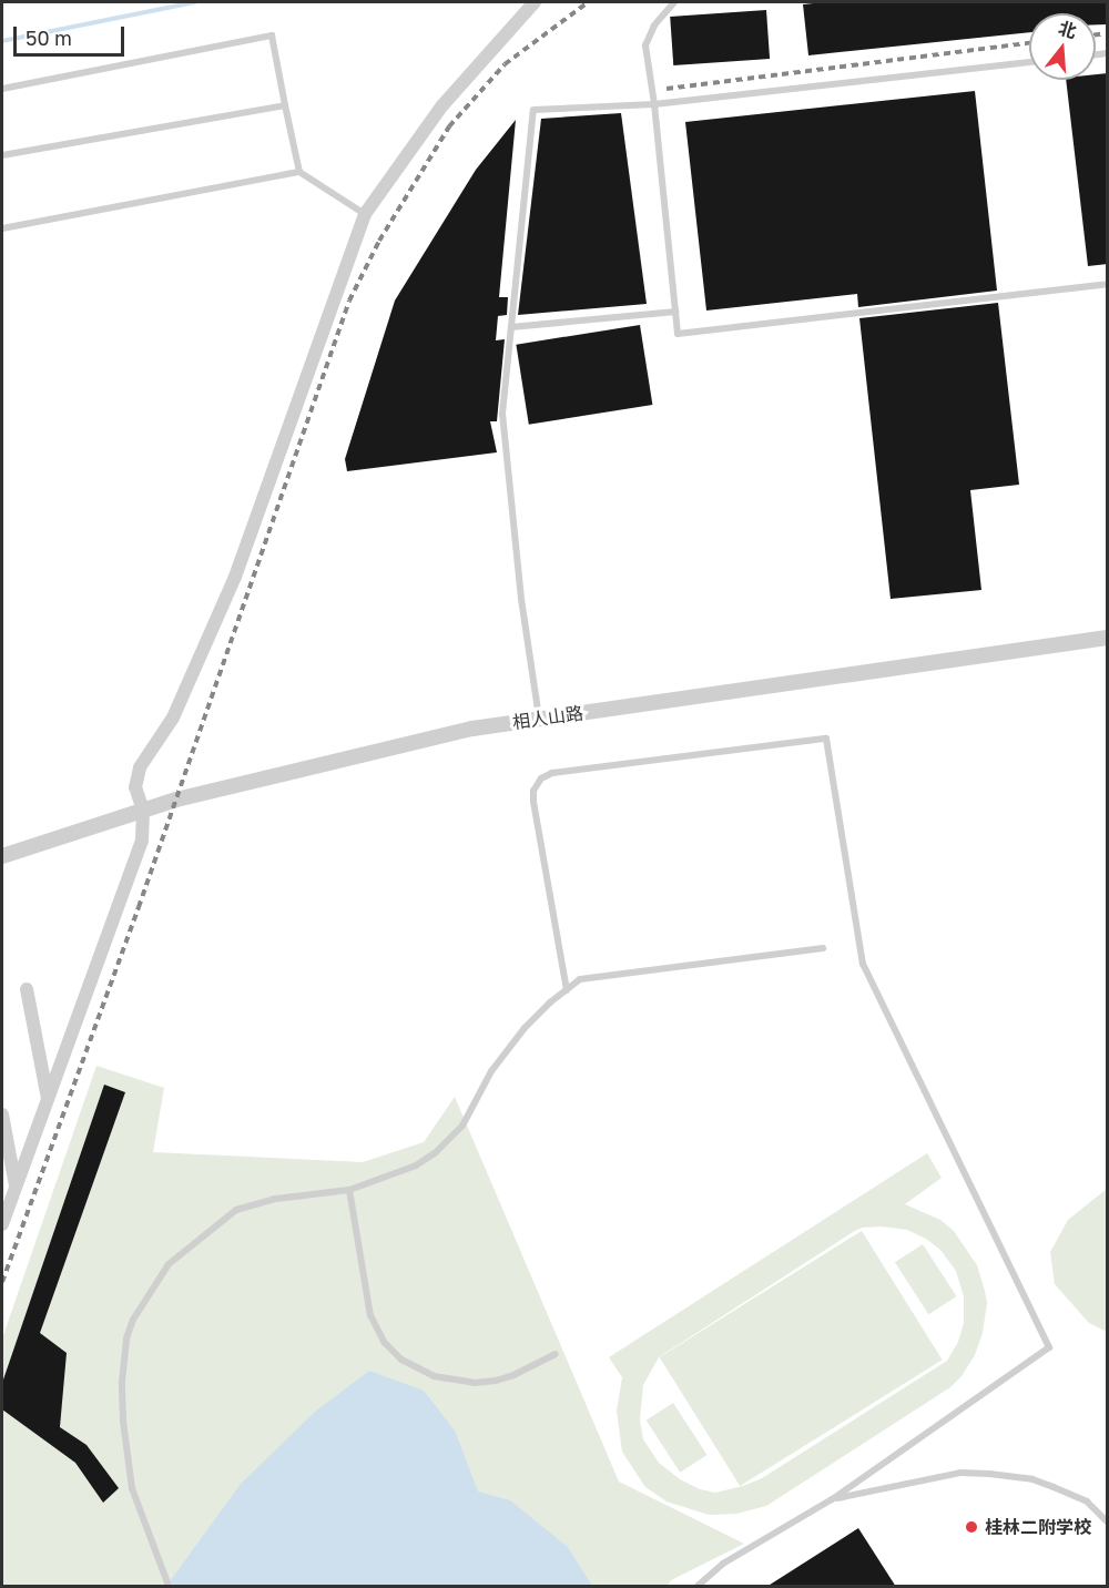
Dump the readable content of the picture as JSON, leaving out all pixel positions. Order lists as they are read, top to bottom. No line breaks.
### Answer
{"streets":{"street":["相人山路"]},"places":["桂林二附学校"],"scale_bar":"50 m","north":"top"}
